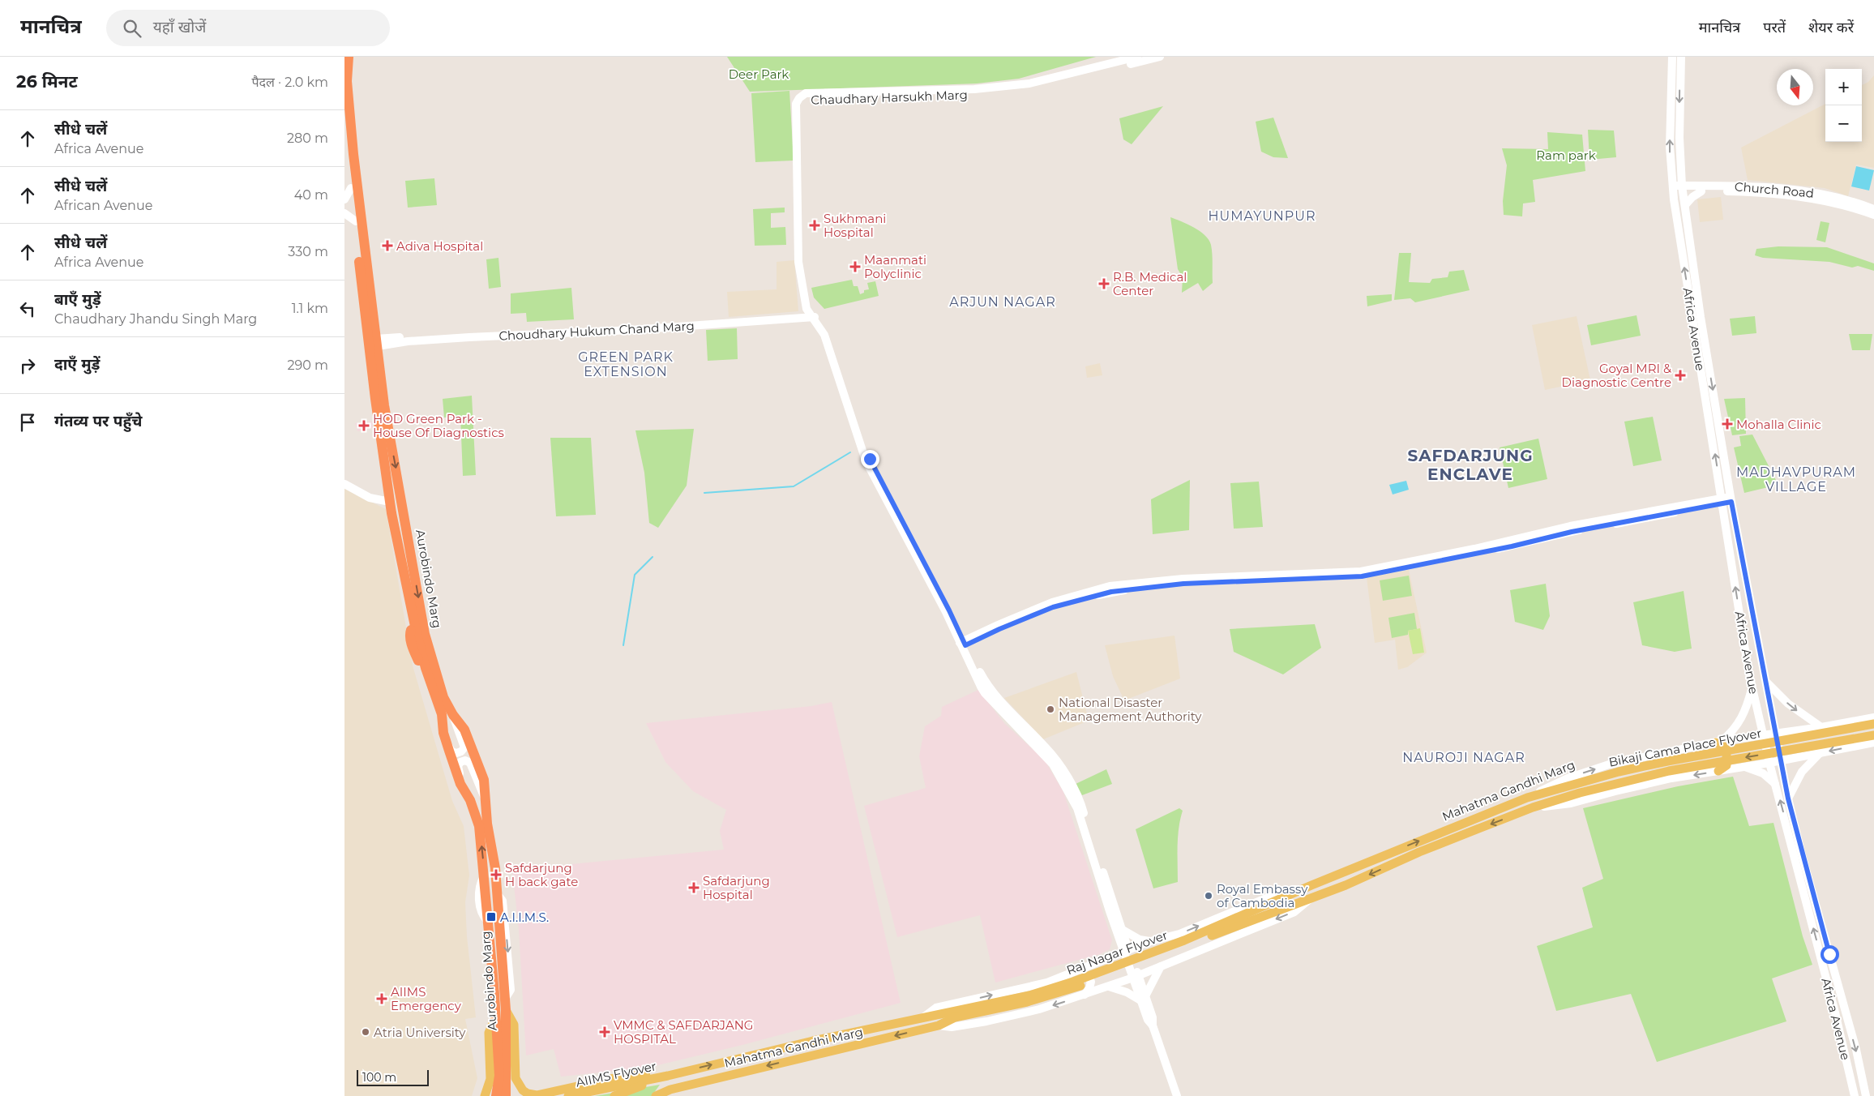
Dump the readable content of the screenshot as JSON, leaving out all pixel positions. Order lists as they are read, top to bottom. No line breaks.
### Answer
{"streets":{"highway":["Aurobindo Marg"],"main road":["Bikaji Cama Place Flyover","Mahatma Gandhi Marg","Raj Nagar Flyover","AIIMS Flyover"],"street":["Chaudhary Harsukh Marg","Church Road","Africa Avenue","Choudhary Hukum Chand Marg"]},"crossings":[["Chaudhary Harsukh Marg","Choudhary Hukum Chand Marg"],["Church Road","Africa Avenue"],["Africa Avenue","Mahatma Gandhi Marg"],["Choudhary Hukum Chand Marg","Aurobindo Marg"],["Bikaji Cama Place Flyover","Mahatma Gandhi Marg"],["Mahatma Gandhi Marg","Raj Nagar Flyover"],["Mahatma Gandhi Marg","AIIMS Flyover"]],"districts":["HUMAYUNPUR","ARJUN NAGAR","GREEN PARK EXTENSION","SAFDARJUNG ENCLAVE","MADHAVPURAM VILLAGE","NAUROJI NAGAR"],"parks":["Deer Park","Ram park"],"places":{"health":["Sukhmani Hospital","Adiva Hospital","Maanmati Polyclinic","R.B. Medical Center","Goyal MRI & Diagnostic Centre","Mohalla Clinic","HOD Green Park - House Of Diagnostics","Safdarjung H back gate","Safdarjung Hospital","AIIMS Emergency","VMMC & SAFDARJANG HOSPITAL"],"other":["National Disaster Management Authority","Royal Embassy of Cambodia","Atria University"],"transit":["A.I.I.M.S."]},"scale_bar":"100 m","north":"bottom","page":{"header":"मानचित्र","search":"यहाँ खोजें","nav":["मानचित्र","परतें","शेयर करें"],"heading":["26 मिनट","पैदल · 2.0 km"],"map_buttons":["+","−"],"list":[["सीधे चलें","Africa Avenue","280 m"],["सीधे चलें","African Avenue","40 m"],["सीधे चलें","Africa Avenue","330 m"],["बाएँ मुड़ें","Chaudhary Jhandu Singh Marg","1.1 km"],["दाएँ मुड़ें","290 m"],"गंतव्य पर पहुँचे"],"scale":"100 m"}}
